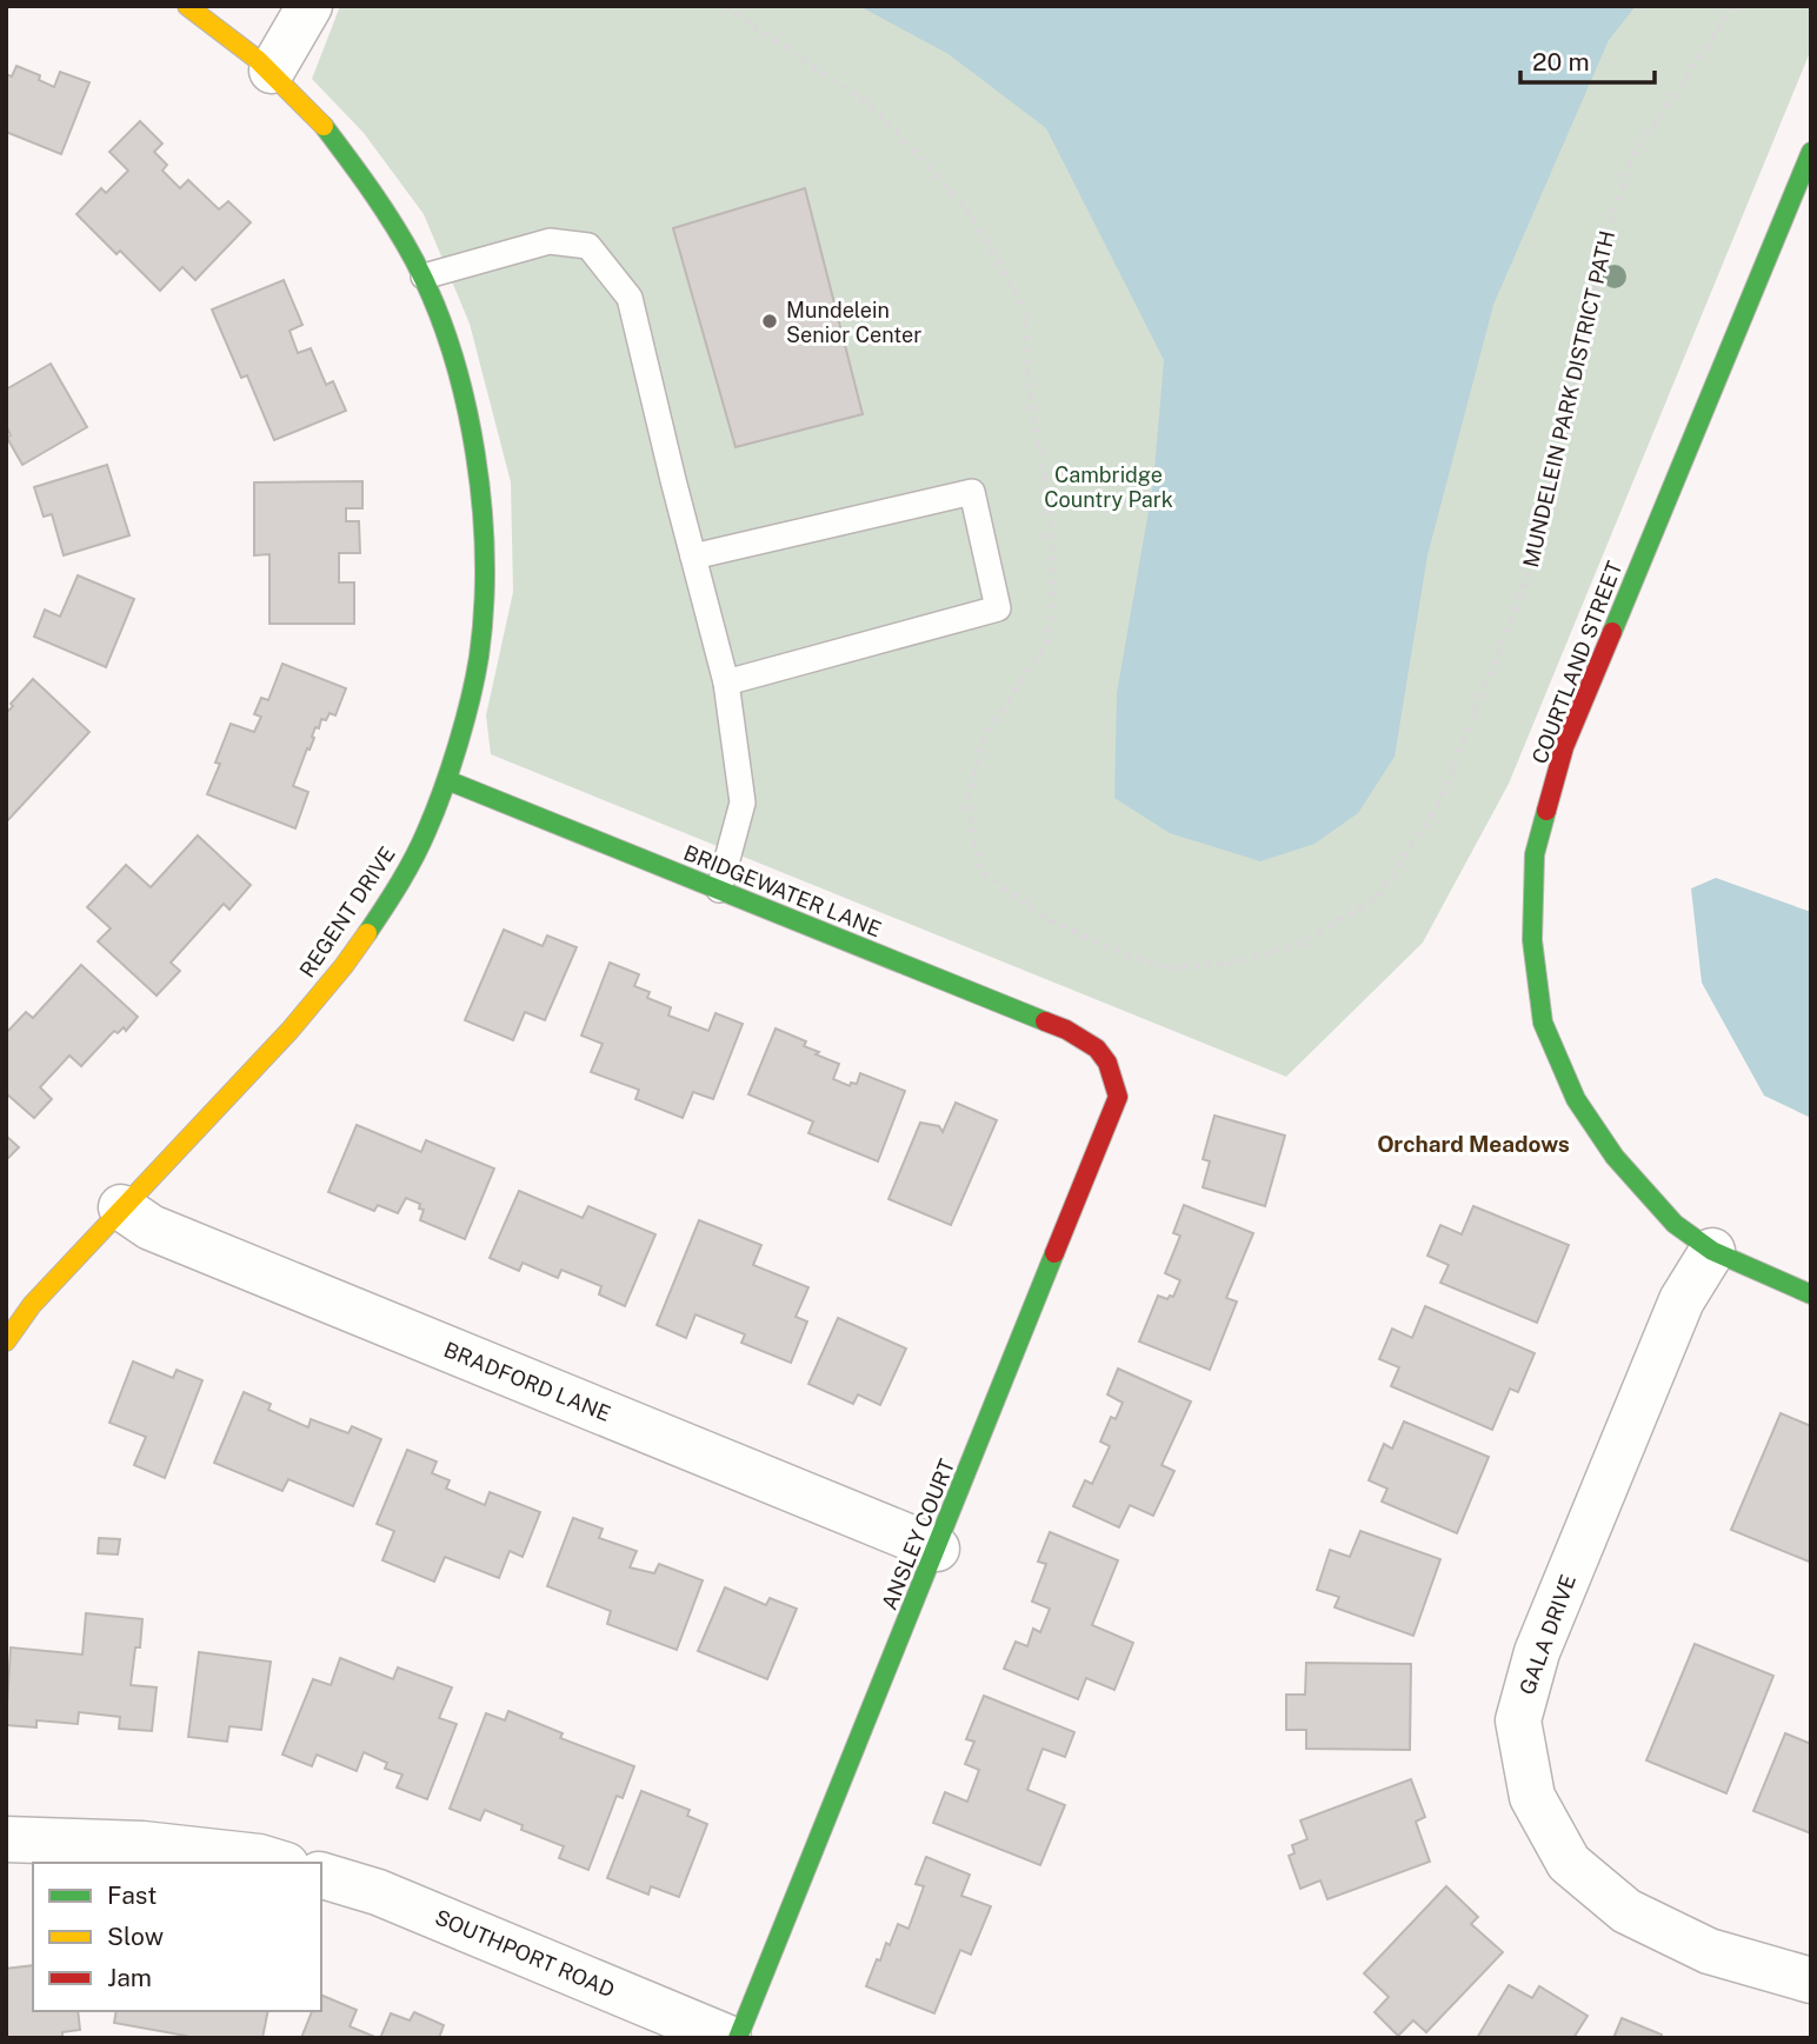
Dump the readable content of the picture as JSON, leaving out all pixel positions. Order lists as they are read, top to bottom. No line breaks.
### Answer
{"streets":{"street":["COURTLAND STREET","BRIDGEWATER LANE","REGENT DRIVE","BRADFORD LANE","ANSLEY COURT","GALA DRIVE","SOUTHPORT ROAD"],"path":["MUNDELEIN PARK DISTRICT PATH"]},"crossings":[["COURTLAND STREET","GALA DRIVE"],["BRIDGEWATER LANE","REGENT DRIVE"],["BRIDGEWATER LANE","ANSLEY COURT"],["REGENT DRIVE","BRADFORD LANE"],["BRADFORD LANE","ANSLEY COURT"]],"districts":["Orchard Meadows"],"parks":["Cambridge Country Park"],"places":["Mundelein Senior Center"],"legend":["Fast","Slow","Jam"],"scale_bar":"20 m"}
